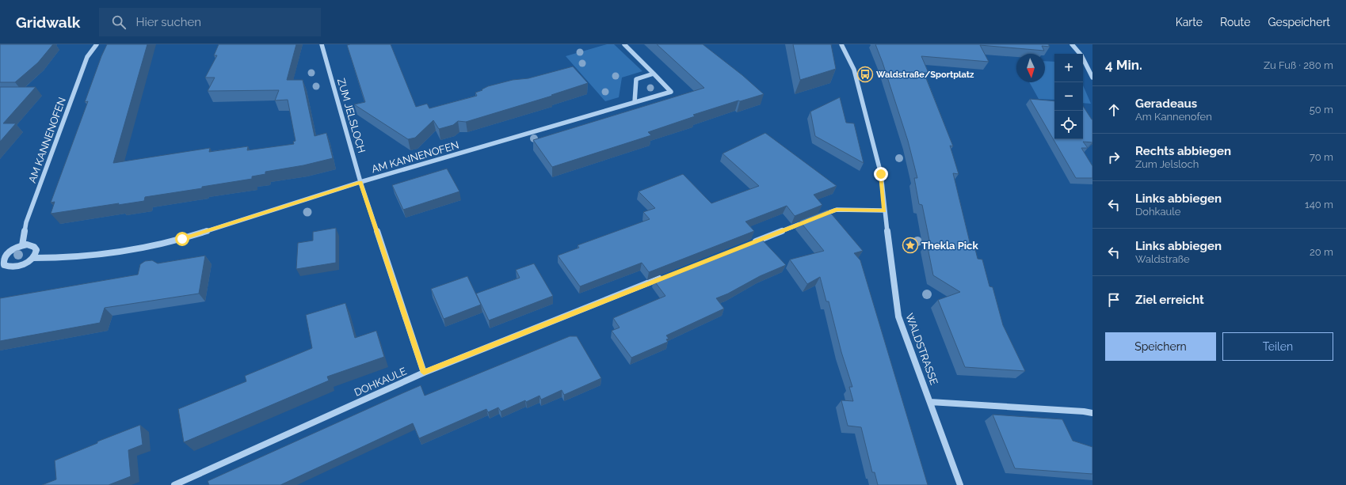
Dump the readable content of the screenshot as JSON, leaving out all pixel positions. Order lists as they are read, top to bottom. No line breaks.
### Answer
{"streets":{"street":["ZUM JELSLOCH","AM KANNENOFEN","WALDSTRASSE","DOHKAULE"]},"crossings":[["ZUM JELSLOCH","AM KANNENOFEN"],["ZUM JELSLOCH","DOHKAULE"]],"places":{"bus stop":["Waldstraße/Sportplatz"],"place":["Thekla Pick"]},"north":"bottom","page":{"header":"Gridwalk","search":"Hier suchen","nav":["Karte","Route","Gespeichert"],"heading":["4 Min.","Zu Fuß · 280 m"],"map_buttons":["+","−"],"list":[["Geradeaus","Am Kannenofen","50 m"],["Rechts abbiegen","Zum Jelsloch","70 m"],["Links abbiegen","Dohkaule","140 m"],["Links abbiegen","Waldstraße","20 m"],"Ziel erreicht"],"buttons":["Speichern","Teilen"]}}
